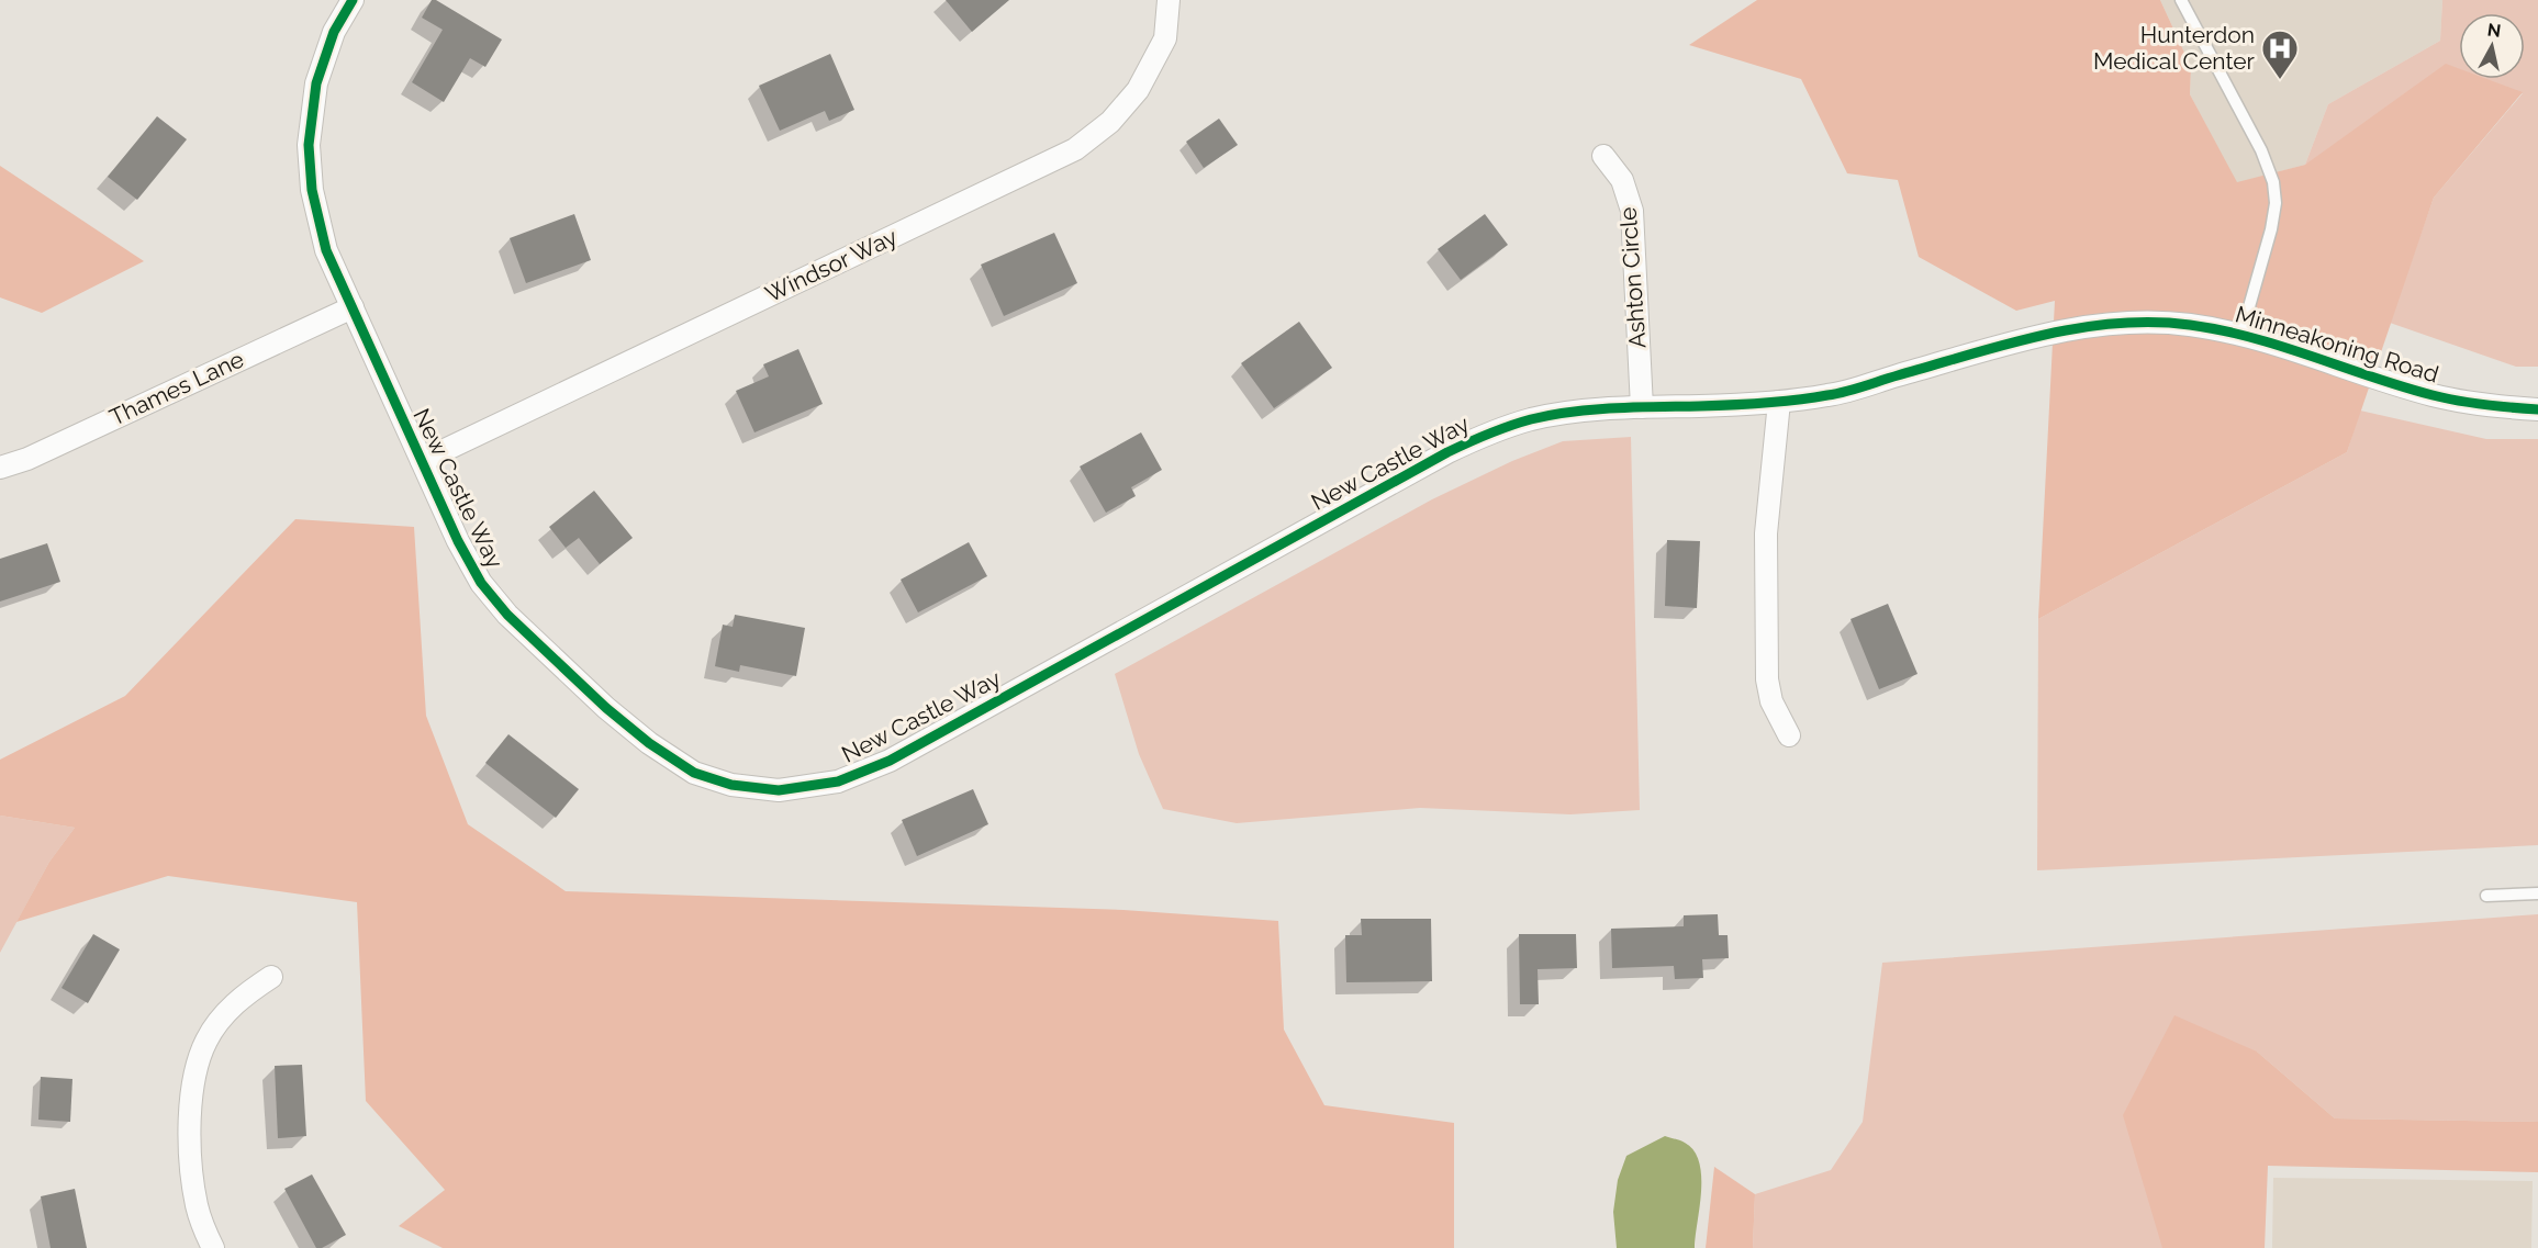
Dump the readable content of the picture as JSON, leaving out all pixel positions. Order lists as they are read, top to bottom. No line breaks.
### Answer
{"streets":{"street":["Windsor Way","Ashton Circle","Minneakoning Road","Thames Lane","New Castle Way"]},"crossings":[["Windsor Way","New Castle Way"],["Ashton Circle","New Castle Way"],["Minneakoning Road","New Castle Way"],["Thames Lane","New Castle Way"]],"places":{"hospital":["Hunterdon Medical Center"]},"north":"top"}
